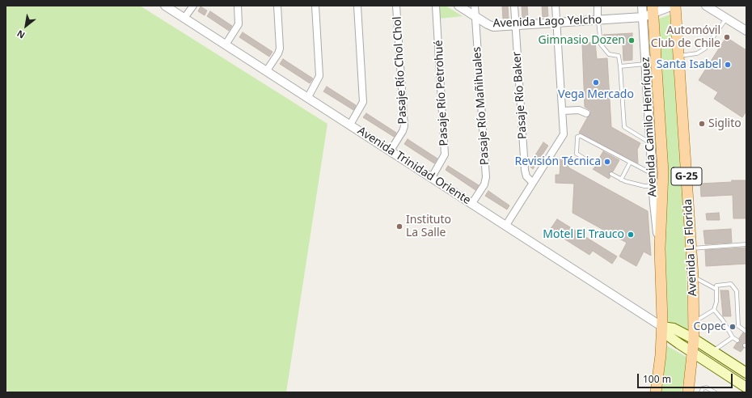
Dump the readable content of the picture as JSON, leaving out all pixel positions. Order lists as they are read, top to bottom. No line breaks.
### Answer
{"streets":{"main road":["Avenida Camilo Henríquez","Avenida Trinidad Oriente","G-25","Avenida La Florida"],"street":["Avenida Lago Yelcho","Pasaje Río Chol Chol","Pasaje Río Petrohué","Pasaje Río Baker","Pasaje Río Mañihuales"]},"crossings":[["Avenida Lago Yelcho","Pasaje Río Baker"],["Avenida Lago Yelcho","Pasaje Río Mañihuales"],["Avenida Lago Yelcho","Avenida Camilo Henríquez"],["Avenida Lago Yelcho","Avenida La Florida"],["Pasaje Río Chol Chol","Avenida Trinidad Oriente"],["Pasaje Río Petrohué","Avenida Trinidad Oriente"],["Pasaje Río Mañihuales","Avenida Trinidad Oriente"],["Avenida Camilo Henríquez","Avenida Trinidad Oriente"],["Avenida Camilo Henríquez","G-25"],["Avenida Trinidad Oriente","G-25"],["Avenida Trinidad Oriente","Avenida La Florida"]],"places":["Automóvil Club de Chile","Gimnasio Dozen","Santa Isabel","Vega Mercado","Siglito","Revisión Técnica","Instituto La Salle","Motel El Trauco","Copec"],"scale_bar":"100 m","north":"bottom left"}
